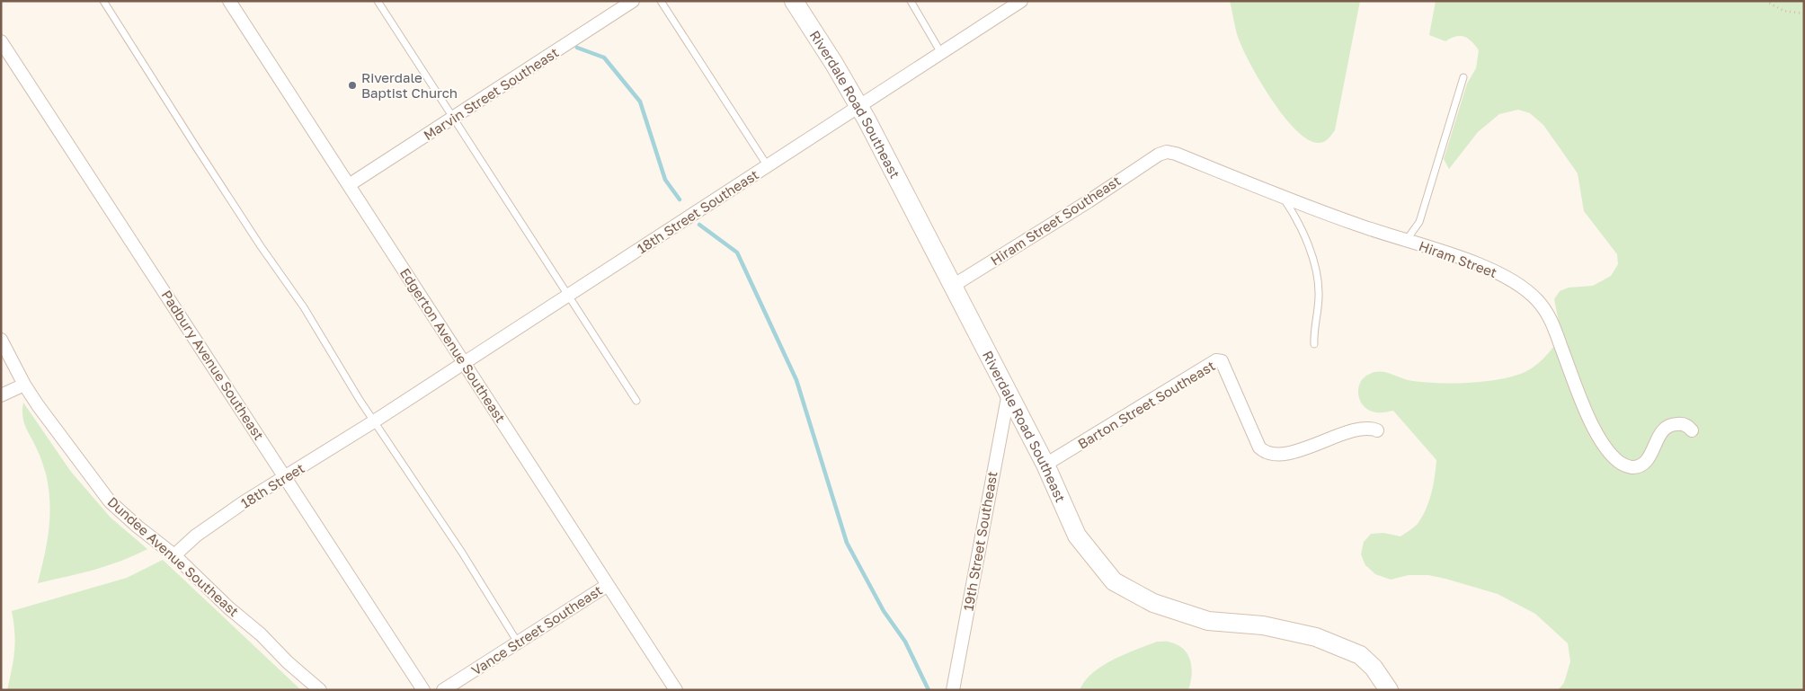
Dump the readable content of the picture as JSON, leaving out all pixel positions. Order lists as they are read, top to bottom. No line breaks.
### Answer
{"streets":{"street":["Marvin Street Southeast","Riverdale Road Southeast","18th Street Southeast","Hiram Street Southeast","Hiram Street","Edgerton Avenue Southeast","Padbury Avenue Southeast","Barton Street Southeast","18th Street","19th Street Southeast","Dundee Avenue Southeast","Vance Street Southeast"]},"crossings":[["Marvin Street Southeast","Edgerton Avenue Southeast"],["Riverdale Road Southeast","18th Street Southeast"],["Riverdale Road Southeast","Hiram Street Southeast"],["Riverdale Road Southeast","Barton Street Southeast"],["Riverdale Road Southeast","19th Street Southeast"],["18th Street Southeast","Edgerton Avenue Southeast"],["18th Street Southeast","18th Street"],["Hiram Street Southeast","Hiram Street"],["Edgerton Avenue Southeast","Vance Street Southeast"],["Padbury Avenue Southeast","18th Street"],["18th Street","Dundee Avenue Southeast"]],"places":["Riverdale Baptist Church"]}
